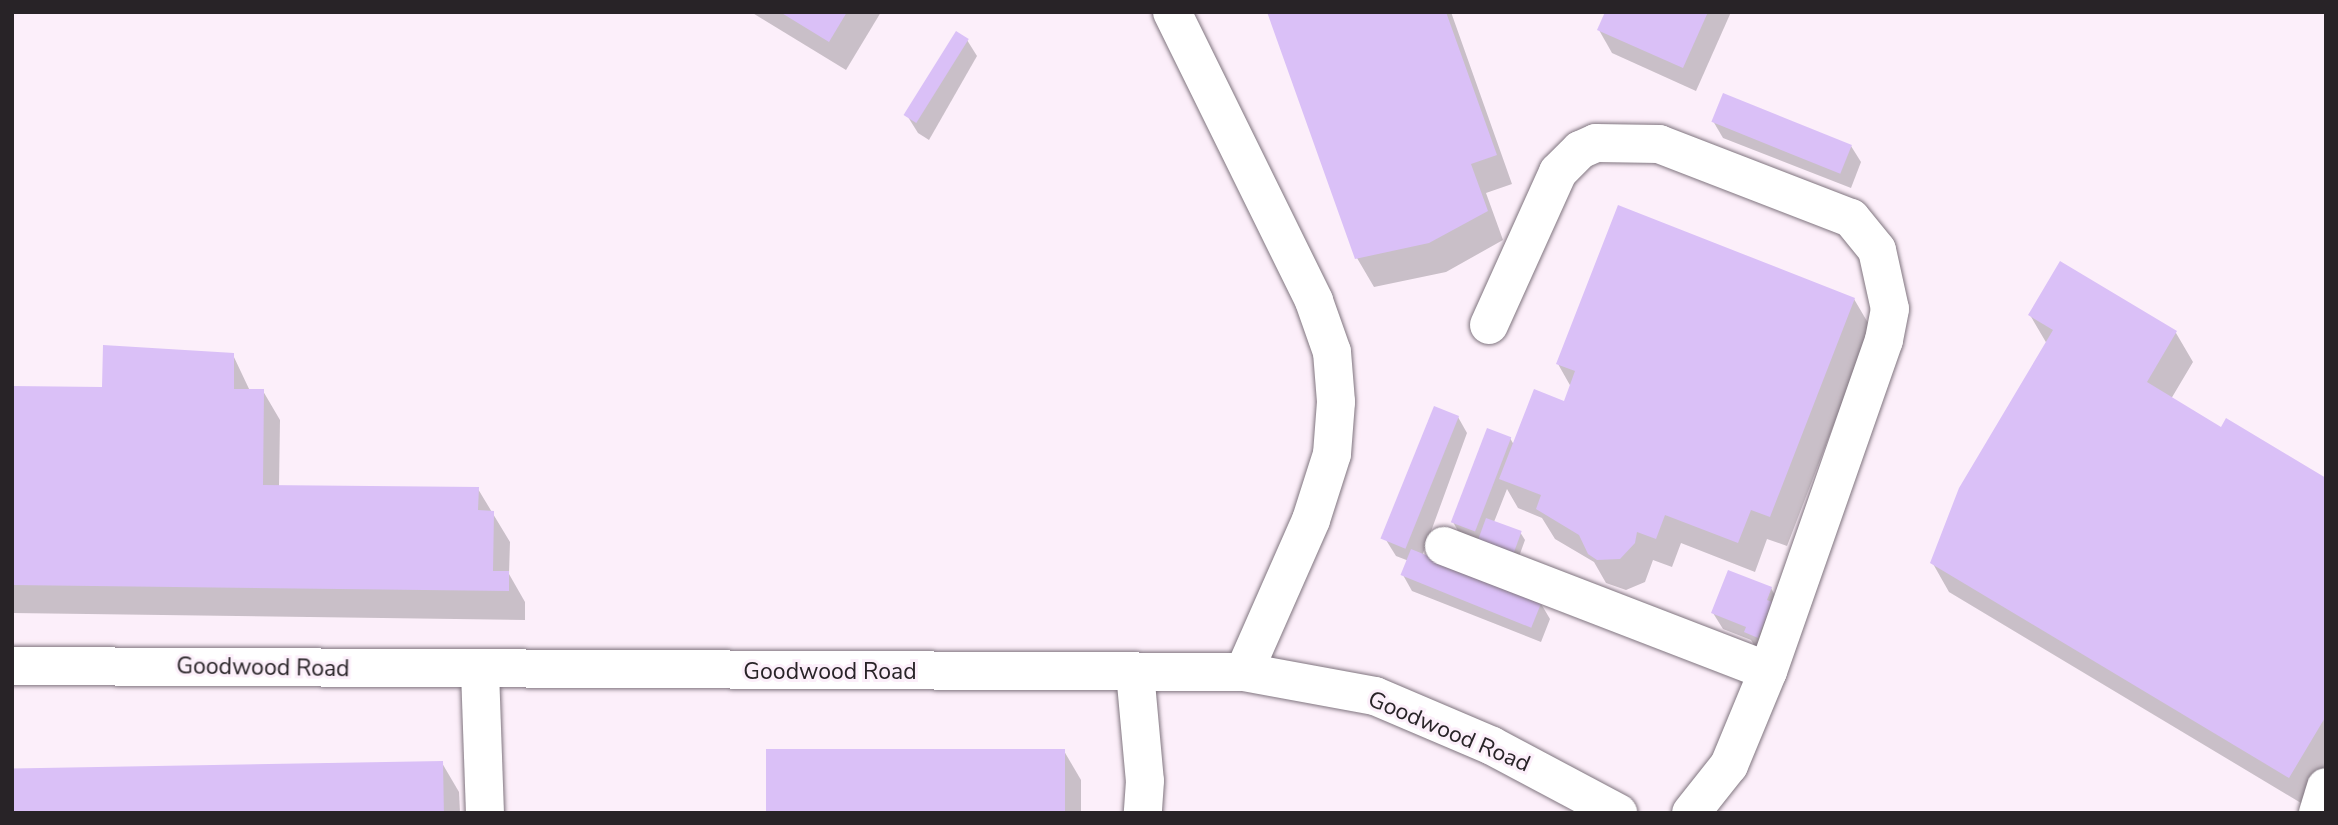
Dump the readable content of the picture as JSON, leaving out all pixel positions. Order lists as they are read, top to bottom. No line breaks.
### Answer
{"streets":{"street":["Goodwood Road"]}}
